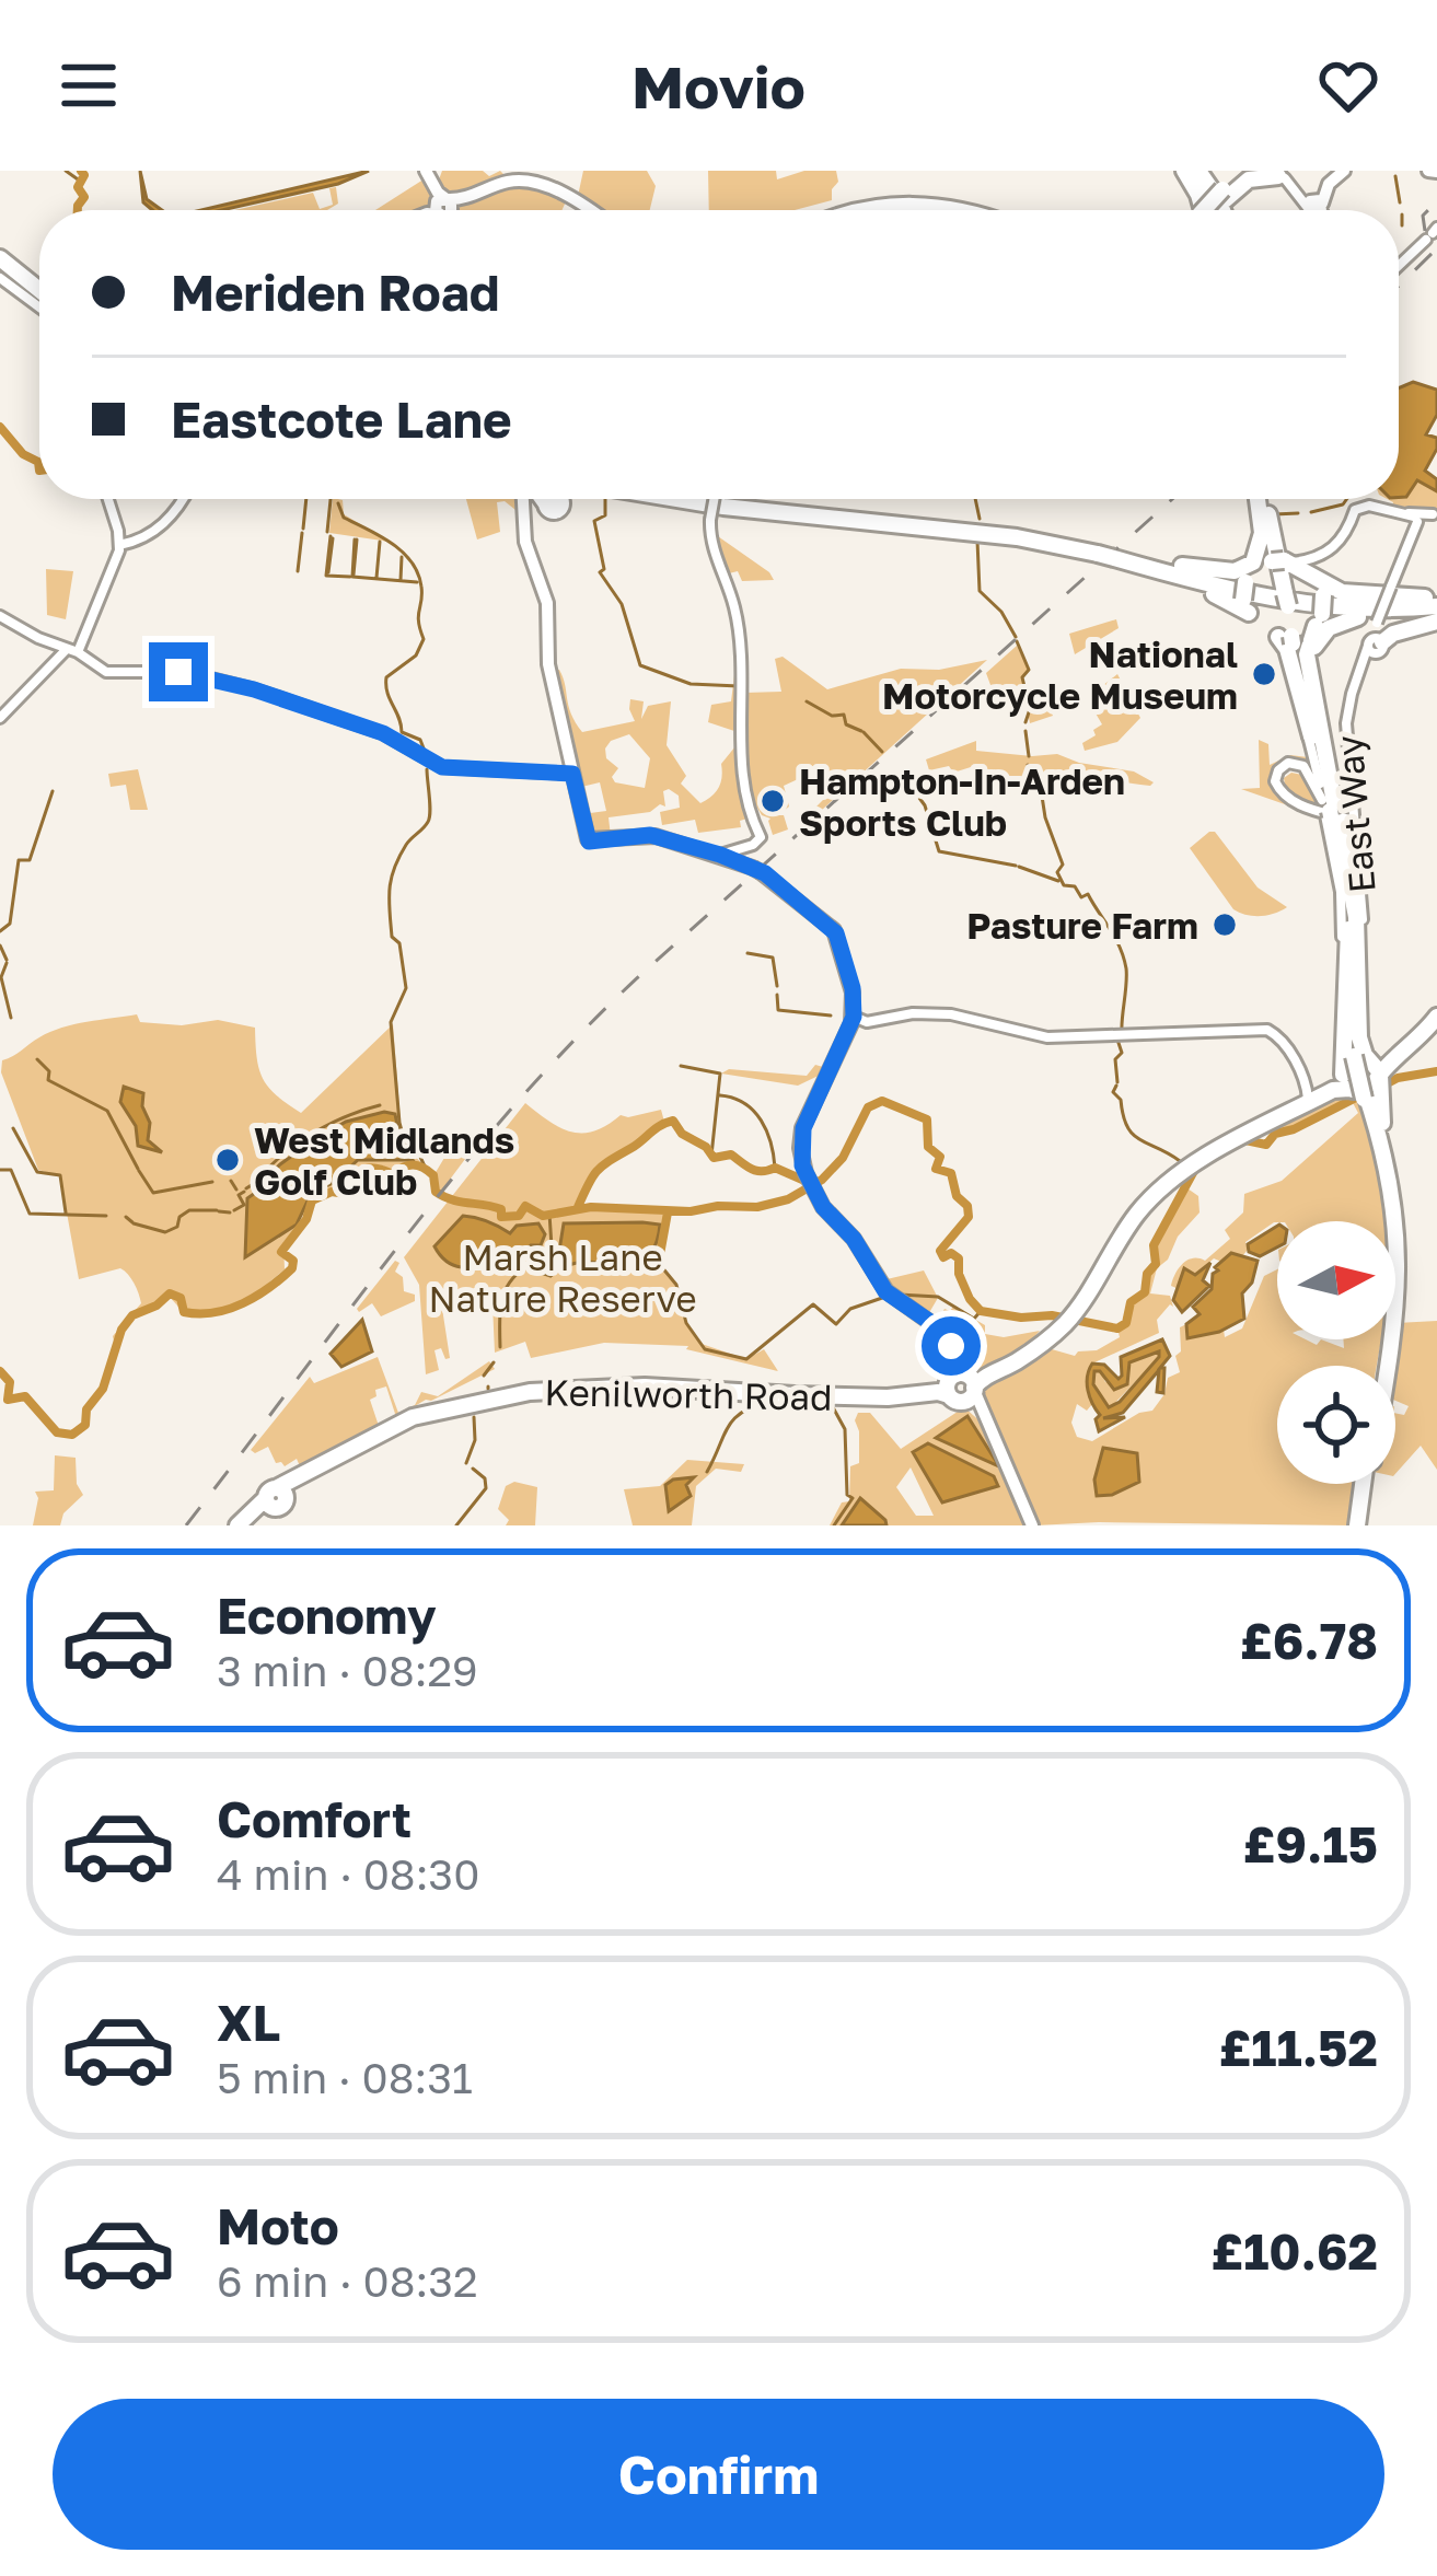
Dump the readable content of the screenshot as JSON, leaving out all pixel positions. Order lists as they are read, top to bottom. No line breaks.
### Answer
{"streets":{"highway":["Kenilworth Road"],"street":["East Way"]},"parks":["Marsh Lane Nature Reserve"],"places":["National Motorcycle Museum","Hampton-In-Arden Sports Club","Pasture Farm","West Midlands Golf Club"],"north":"right","page":{"header":"Movio","banner":["Meriden Road","Eastcote Lane"],"list":[{"name":"Economy","note":"3 min · 08:29","value":"£6.78"},{"name":"Comfort","note":"4 min · 08:30","value":"£9.15"},{"name":"XL","note":"5 min · 08:31","value":"£11.52"},{"name":"Moto","note":"6 min · 08:32","value":"£10.62"}],"buttons":"Confirm"}}
